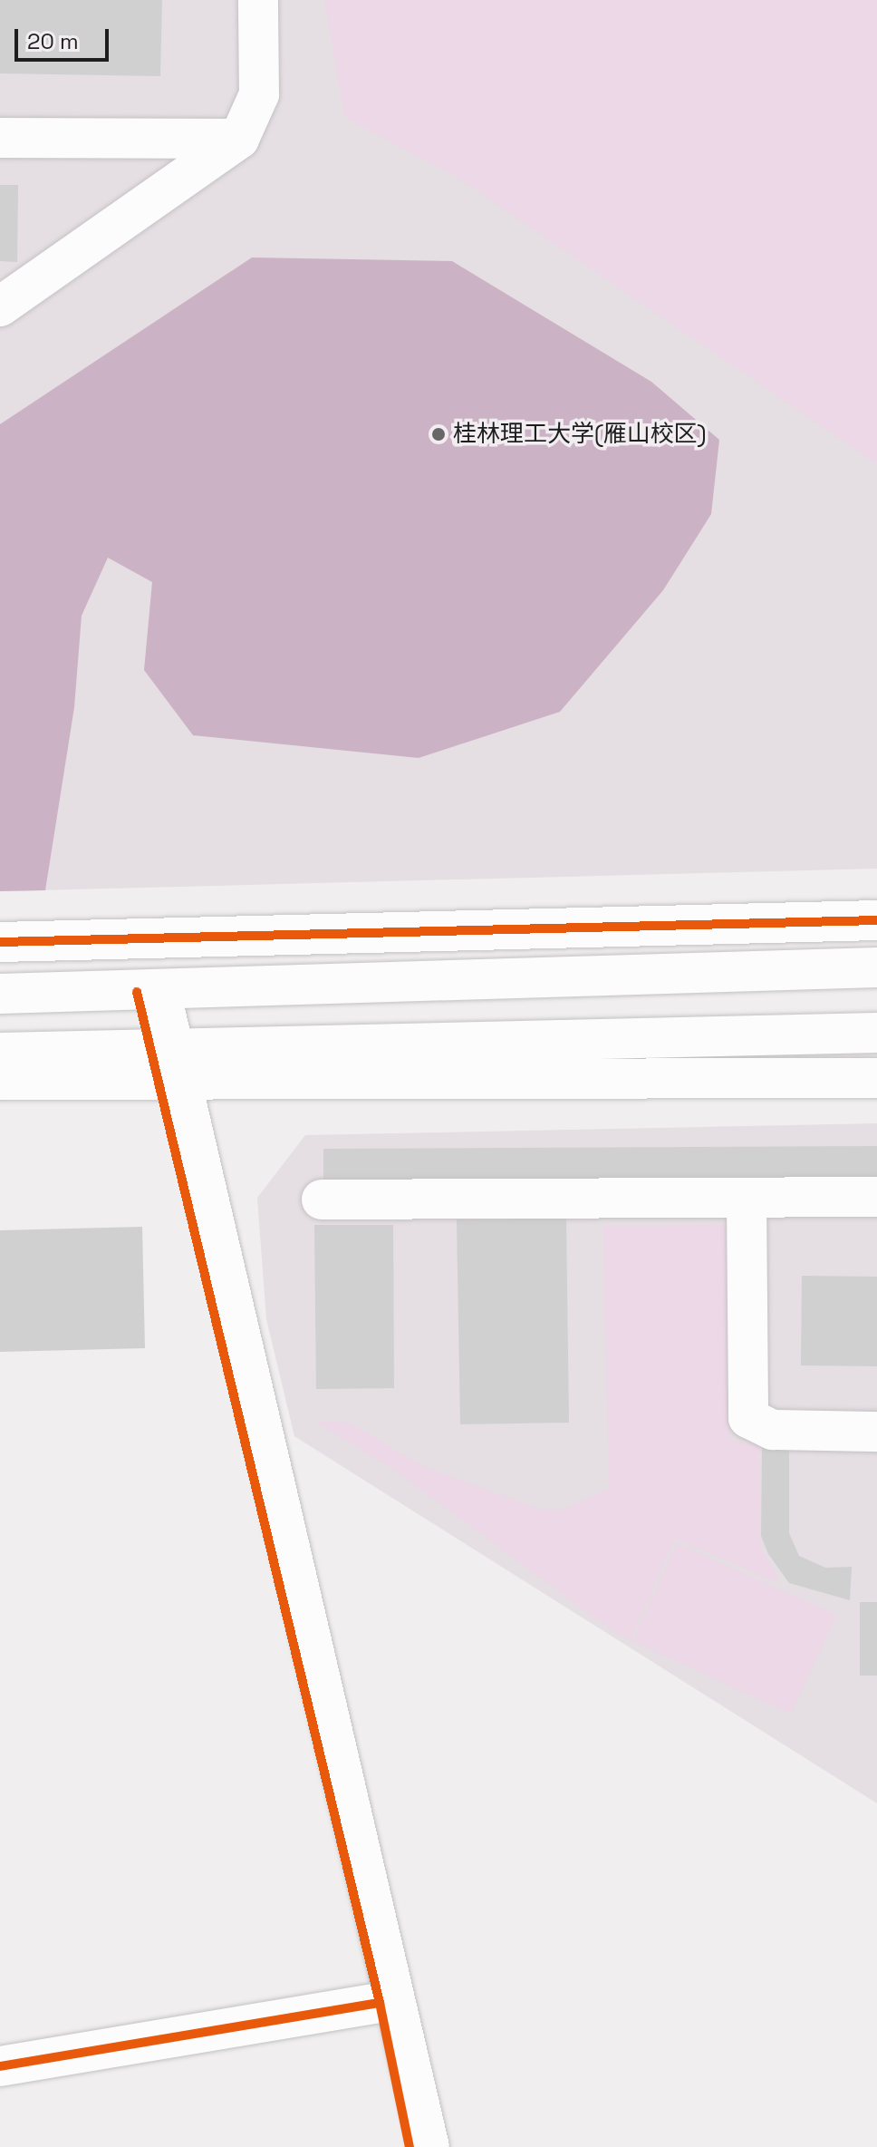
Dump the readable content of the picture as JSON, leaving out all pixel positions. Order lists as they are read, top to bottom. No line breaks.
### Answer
{"places":["桂林理工大学(雁山校区)"],"scale_bar":"20 m"}
